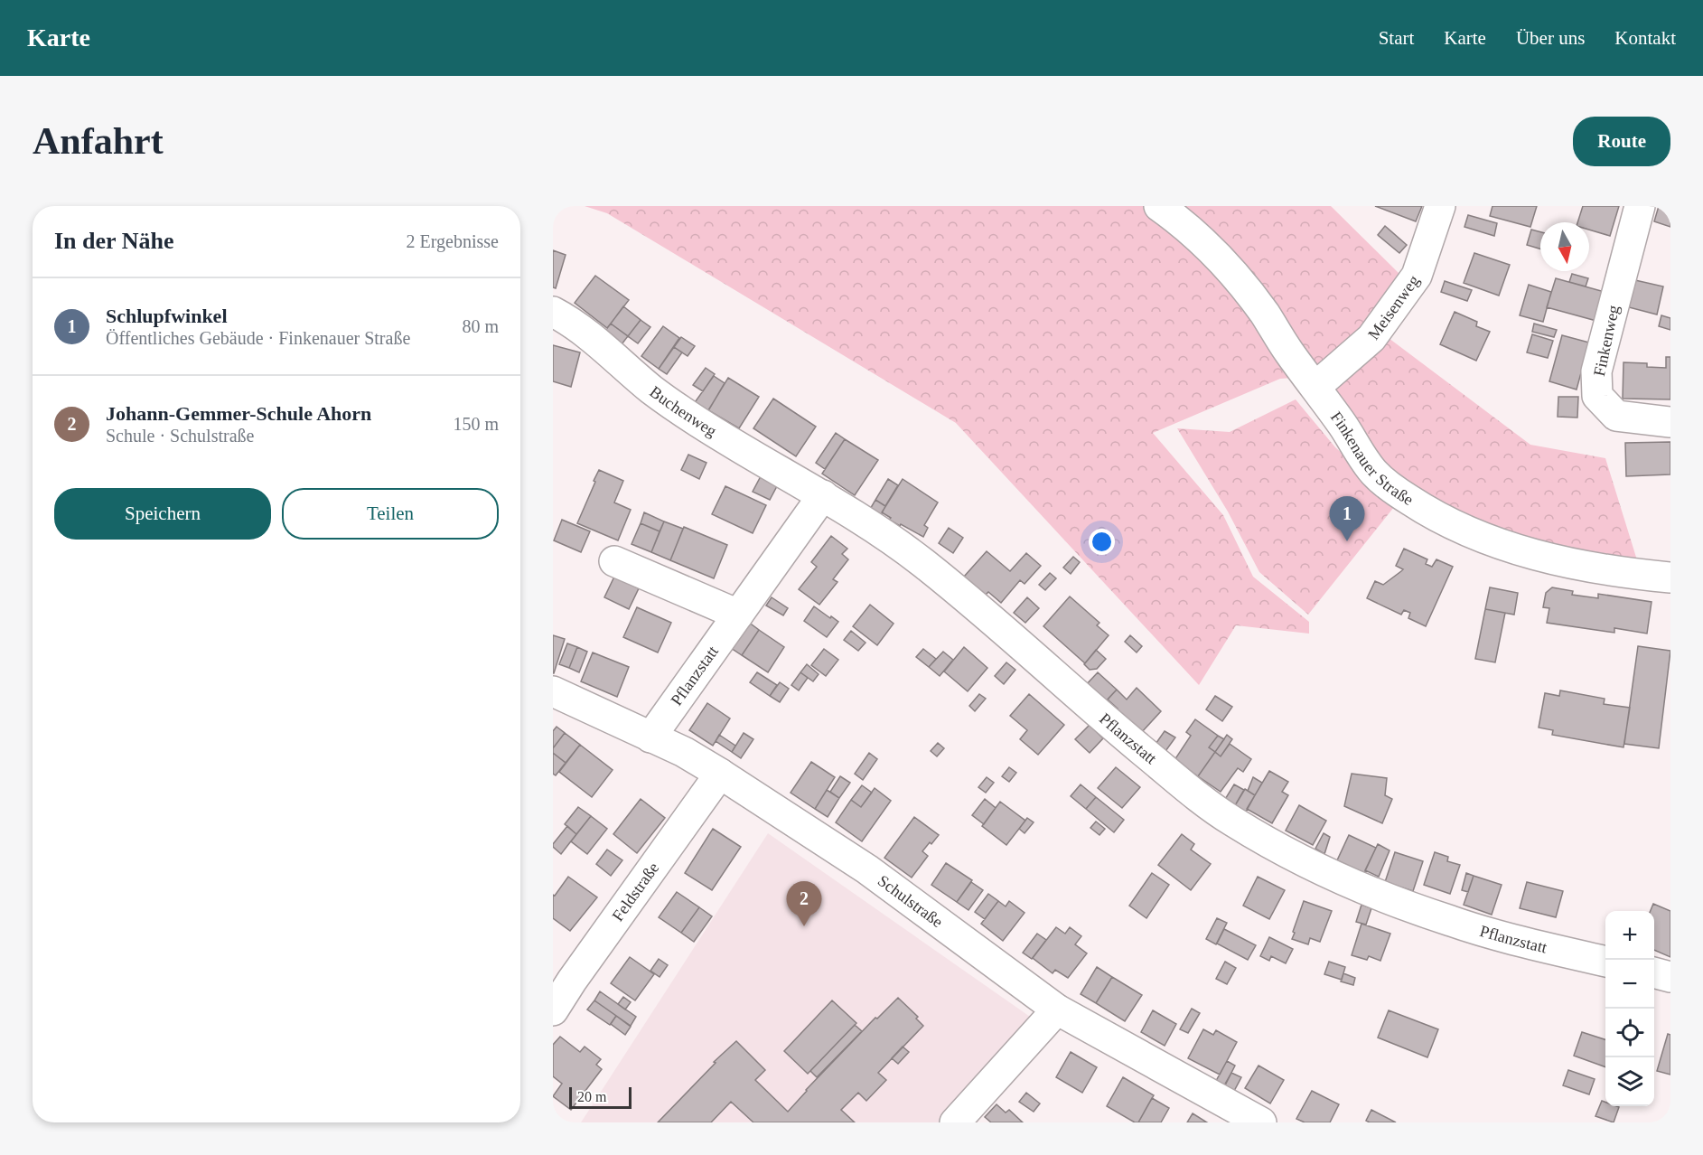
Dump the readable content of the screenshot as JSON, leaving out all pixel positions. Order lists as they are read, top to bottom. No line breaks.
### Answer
{"streets":{"street":["Meisenweg","Finkenweg","Buchenweg","Finkenauer Straße","Pflanzstatt","Feldstraße","Schulstraße"]},"crossings":[["Meisenweg","Finkenauer Straße"],["Buchenweg","Pflanzstatt"],["Pflanzstatt","Schulstraße"],["Feldstraße","Schulstraße"]],"scale_bar":"20 m","north":"bottom","page":{"header":"Karte","nav":["Start","Karte","Über uns","Kontakt"],"buttons":["Route",["Speichern","Teilen"]],"title":"Anfahrt","heading":["In der Nähe","2 Ergebnisse"],"list":[{"mark":"1","name":"Schlupfwinkel","note":"Öffentliches Gebäude · Finkenauer Straße","value":"80 m"},{"mark":"2","name":"Johann-Gemmer-Schule Ahorn","note":"Schule · Schulstraße","value":"150 m"}],"pins":["1","2"],"map_buttons":["+","−"],"scale":"20 m"}}
